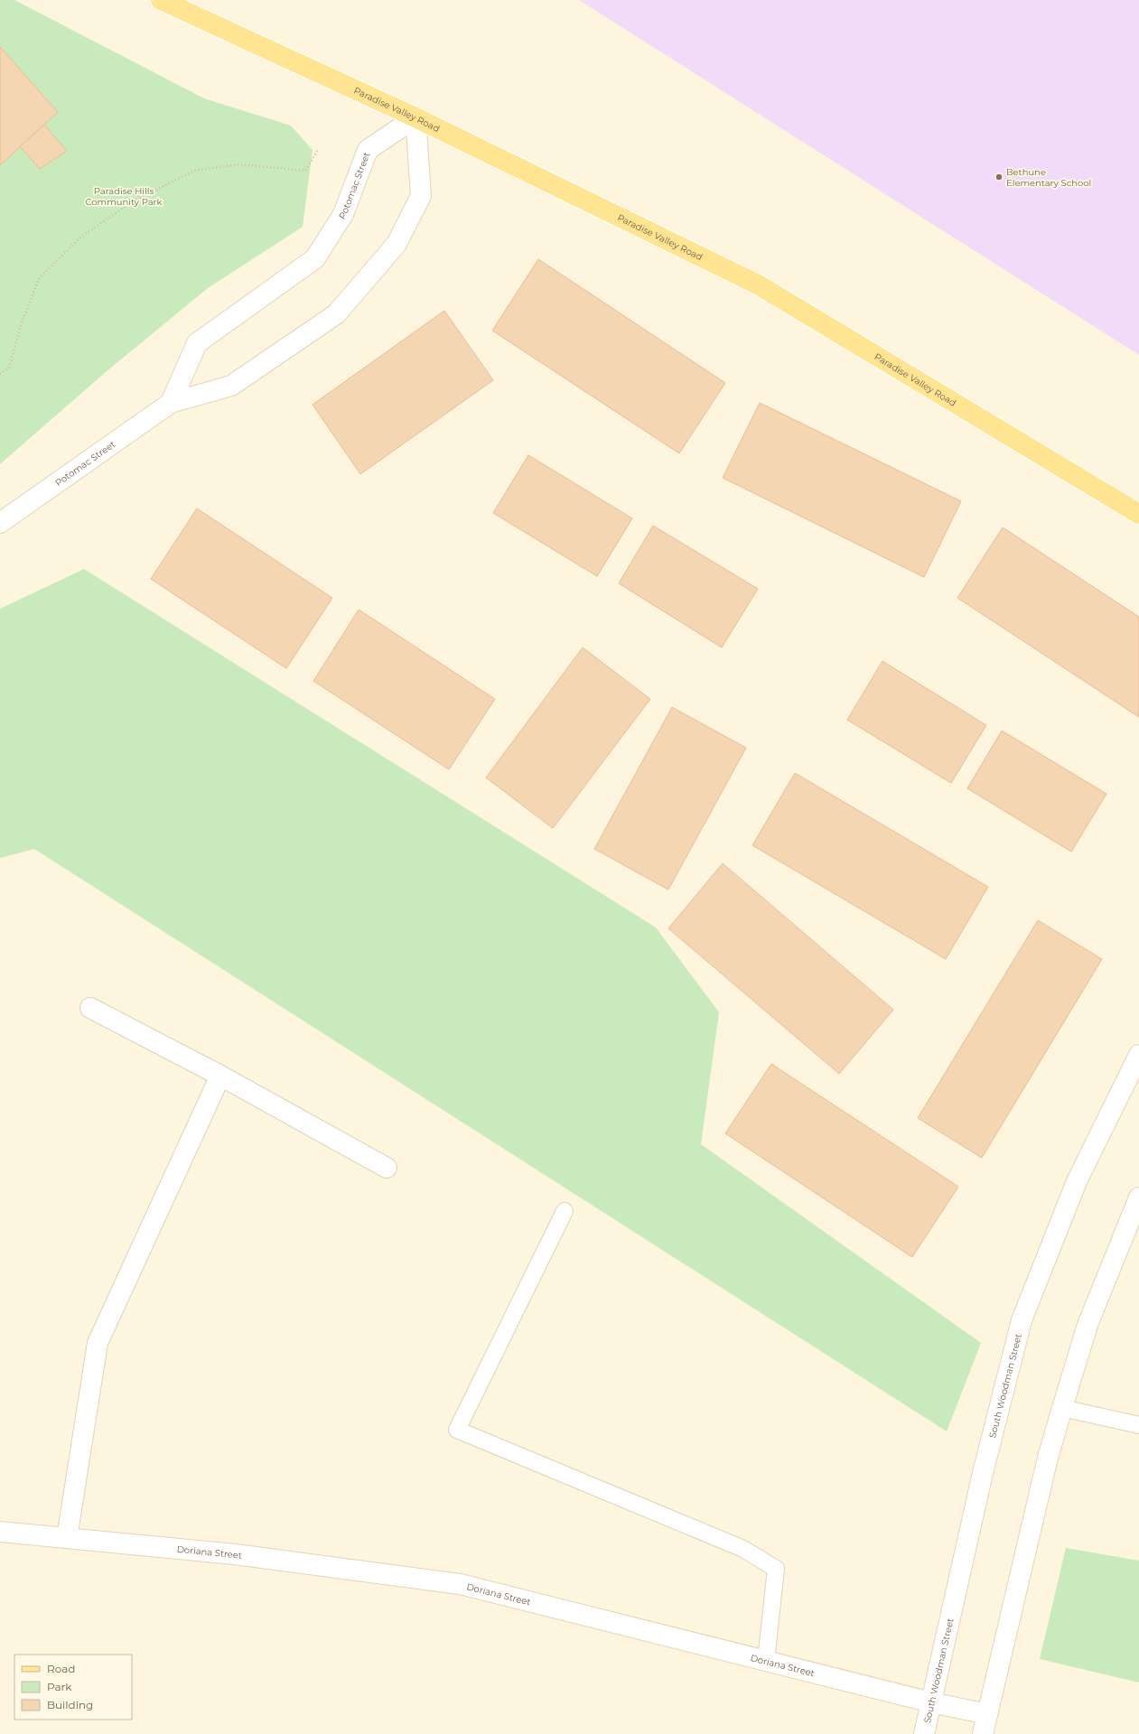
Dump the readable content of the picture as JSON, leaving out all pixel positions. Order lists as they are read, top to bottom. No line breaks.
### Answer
{"streets":{"main road":["Paradise Valley Road"],"street":["Potomac Street","South Woodman Street","Doriana Street"]},"crossings":[["Paradise Valley Road","Potomac Street"],["South Woodman Street","Doriana Street"]],"parks":["Paradise Hills Community Park"],"places":["Bethune Elementary School"],"legend":["Road","Park","Building"]}
